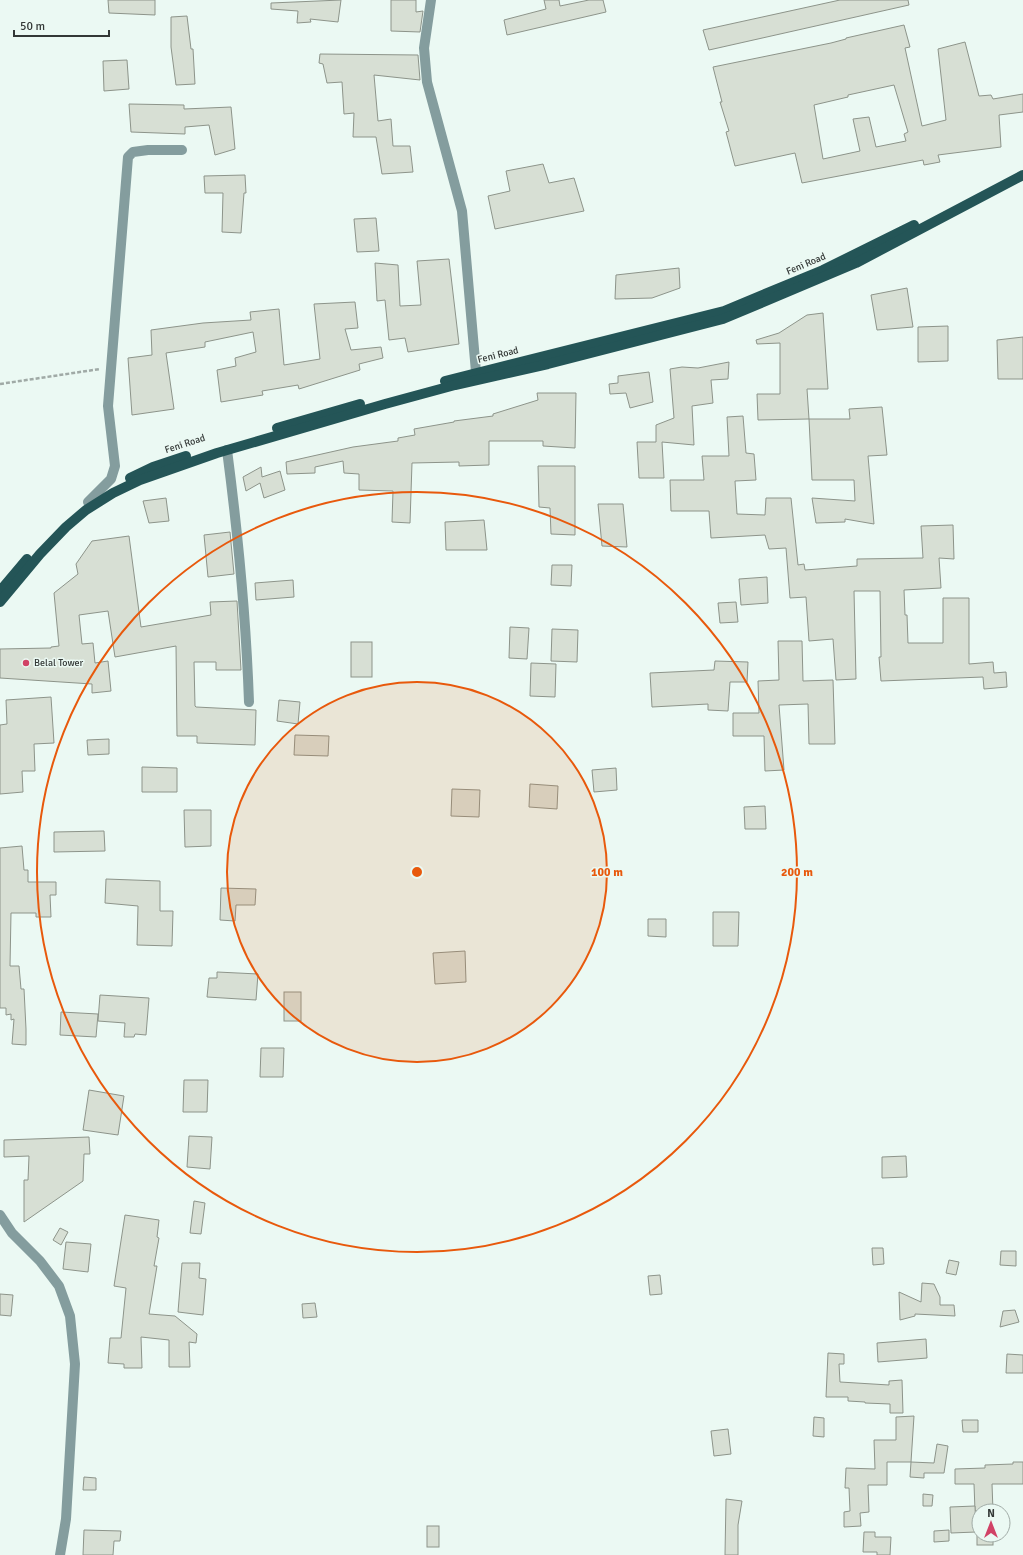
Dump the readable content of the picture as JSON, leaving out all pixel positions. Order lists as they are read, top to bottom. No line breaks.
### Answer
{"streets":{"main road":["Feni Road"]},"places":["Belal Tower"],"scale_bar":"50 m","north":"top","rings":["100 m","200 m"]}
